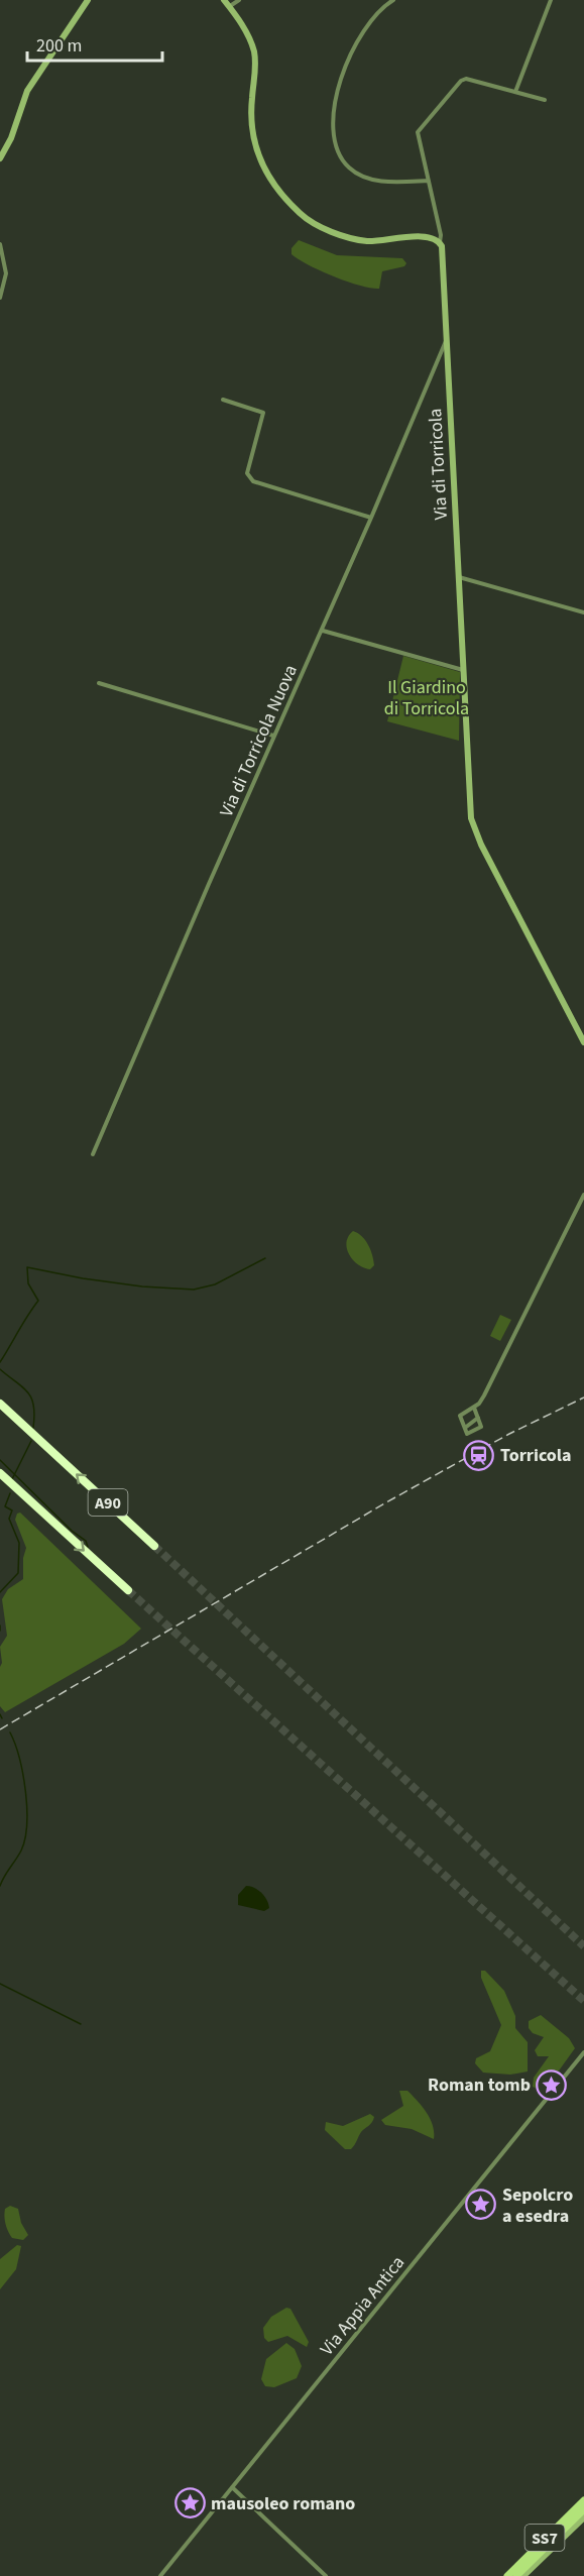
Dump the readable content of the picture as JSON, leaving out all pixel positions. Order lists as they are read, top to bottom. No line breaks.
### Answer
{"streets":{"highway":["A90"],"main road":["SS7"],"street":["Via di Torricola","Via di Torricola Nuova","Via Appia Antica"]},"crossings":[["Via di Torricola","Via di Torricola Nuova"]],"parks":["Il Giardino di Torricola"],"places":{"station":["Torricola"],"place":["Roman tomb","Sepolcro a esedra","mausoleo romano"]},"scale_bar":"200 m"}
